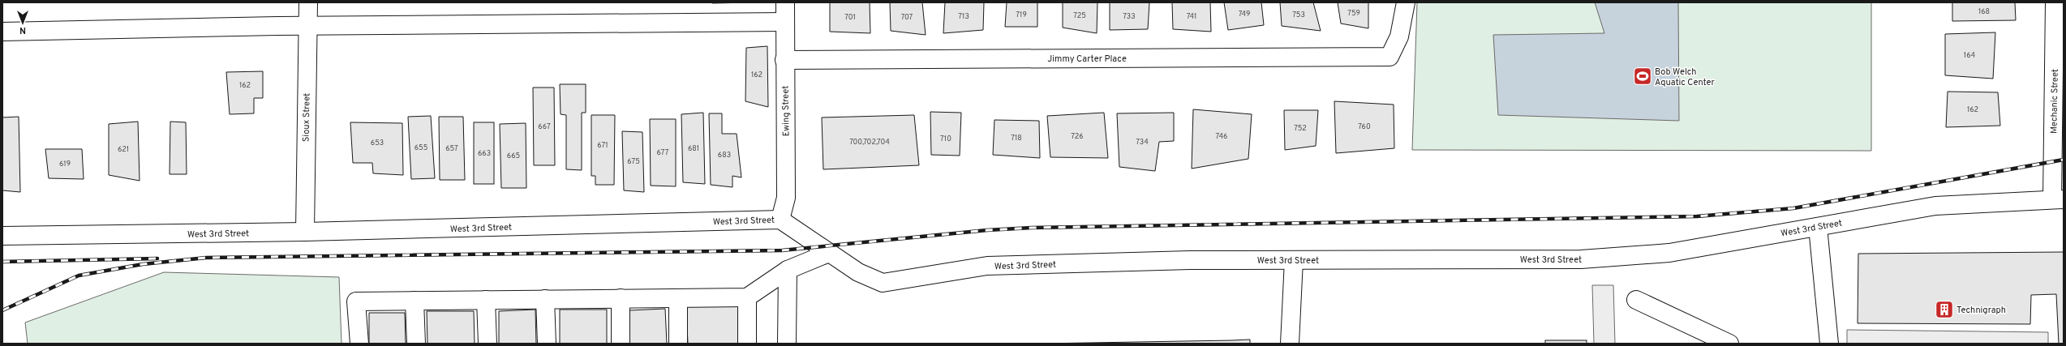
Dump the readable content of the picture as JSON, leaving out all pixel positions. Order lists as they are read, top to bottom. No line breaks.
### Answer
{"streets":{"street":["Jimmy Carter Place","Mechanic Street","Ewing Street","Sioux Street","West 3rd Street"]},"crossings":[["Jimmy Carter Place","Ewing Street"],["Mechanic Street","West 3rd Street"],["Ewing Street","West 3rd Street"],["Sioux Street","West 3rd Street"]],"places":{"sports":["Bob Welch Aquatic Center"],"building":["Technigraph"]},"house_numbers":["168","759","749","719","753","725","713","733","741","701","707","164","162","162","162","667","760","752","726","746","718","710","700,702,704","734","653","671","655","657","681","621","677","663","683","665","675","619"],"north":"bottom"}
